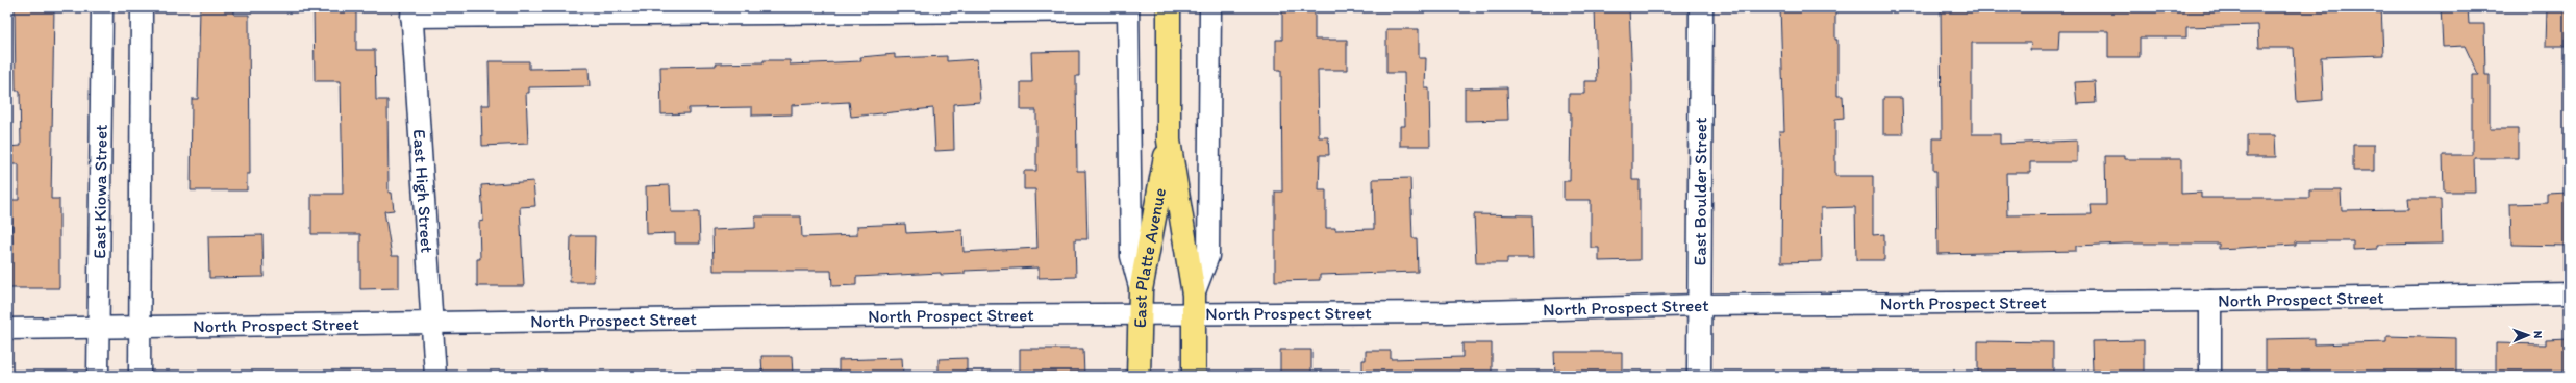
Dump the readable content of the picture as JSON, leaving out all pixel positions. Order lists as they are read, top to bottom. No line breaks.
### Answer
{"streets":{"main road":["East Platte Avenue"],"street":["East Kiowa Street","East High Street","East Boulder Street","North Prospect Street"]},"crossings":[["East Kiowa Street","North Prospect Street"],["East High Street","North Prospect Street"],["East Boulder Street","North Prospect Street"],["East Platte Avenue","North Prospect Street"]],"north":"right"}
